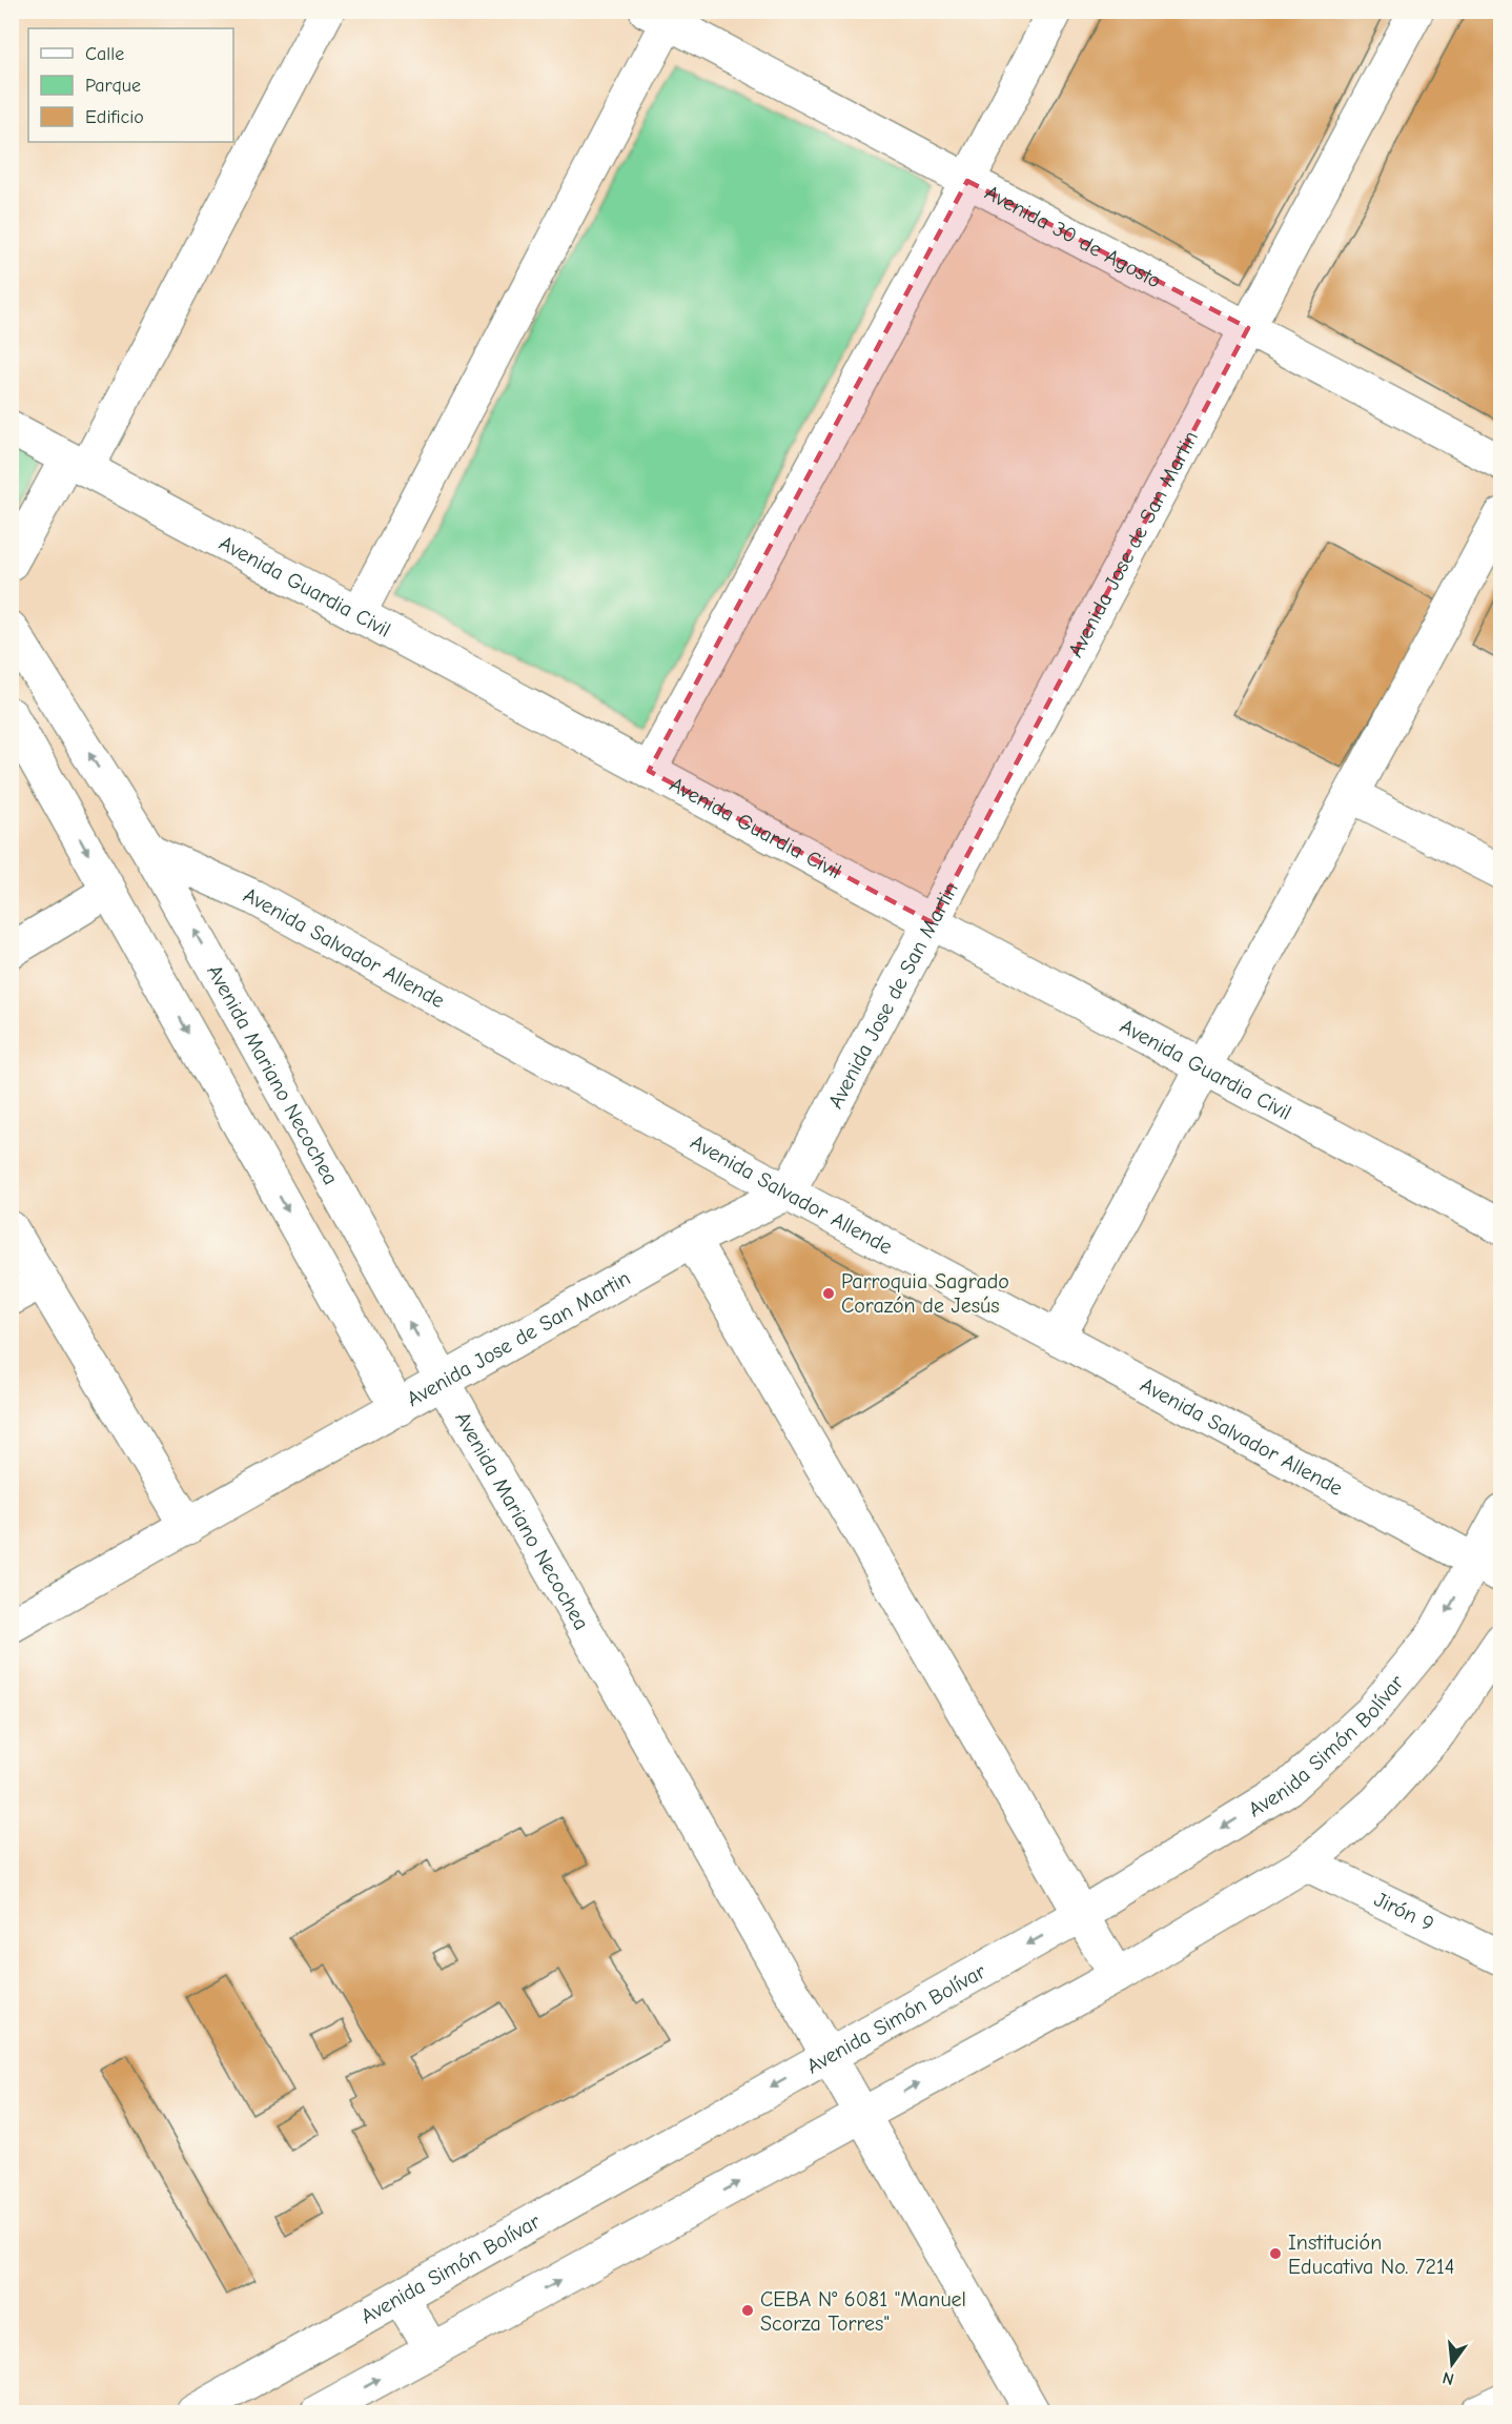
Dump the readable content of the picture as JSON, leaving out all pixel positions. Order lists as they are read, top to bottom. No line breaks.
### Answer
{"streets":{"street":["Avenida 30 de Agosto","Avenida Jose de San Martin","Avenida Guardia Civil","Avenida Salvador Allende","Avenida Mariano Necochea","Avenida Simón Bolívar","Jirón 9"]},"crossings":[["Avenida 30 de Agosto","Avenida Jose de San Martin"],["Avenida Jose de San Martin","Avenida Guardia Civil"],["Avenida Jose de San Martin","Avenida Salvador Allende"],["Avenida Jose de San Martin","Avenida Mariano Necochea"],["Avenida Salvador Allende","Avenida Mariano Necochea"],["Avenida Salvador Allende","Avenida Simón Bolívar"],["Avenida Mariano Necochea","Avenida Simón Bolívar"]],"places":["Parroquia Sagrado Corazón de Jesús","Institución Educativa No. 7214","CEBA N° 6081 \"Manuel Scorza Torres\""],"legend":["Calle","Parque","Edificio"],"north":"bottom"}
